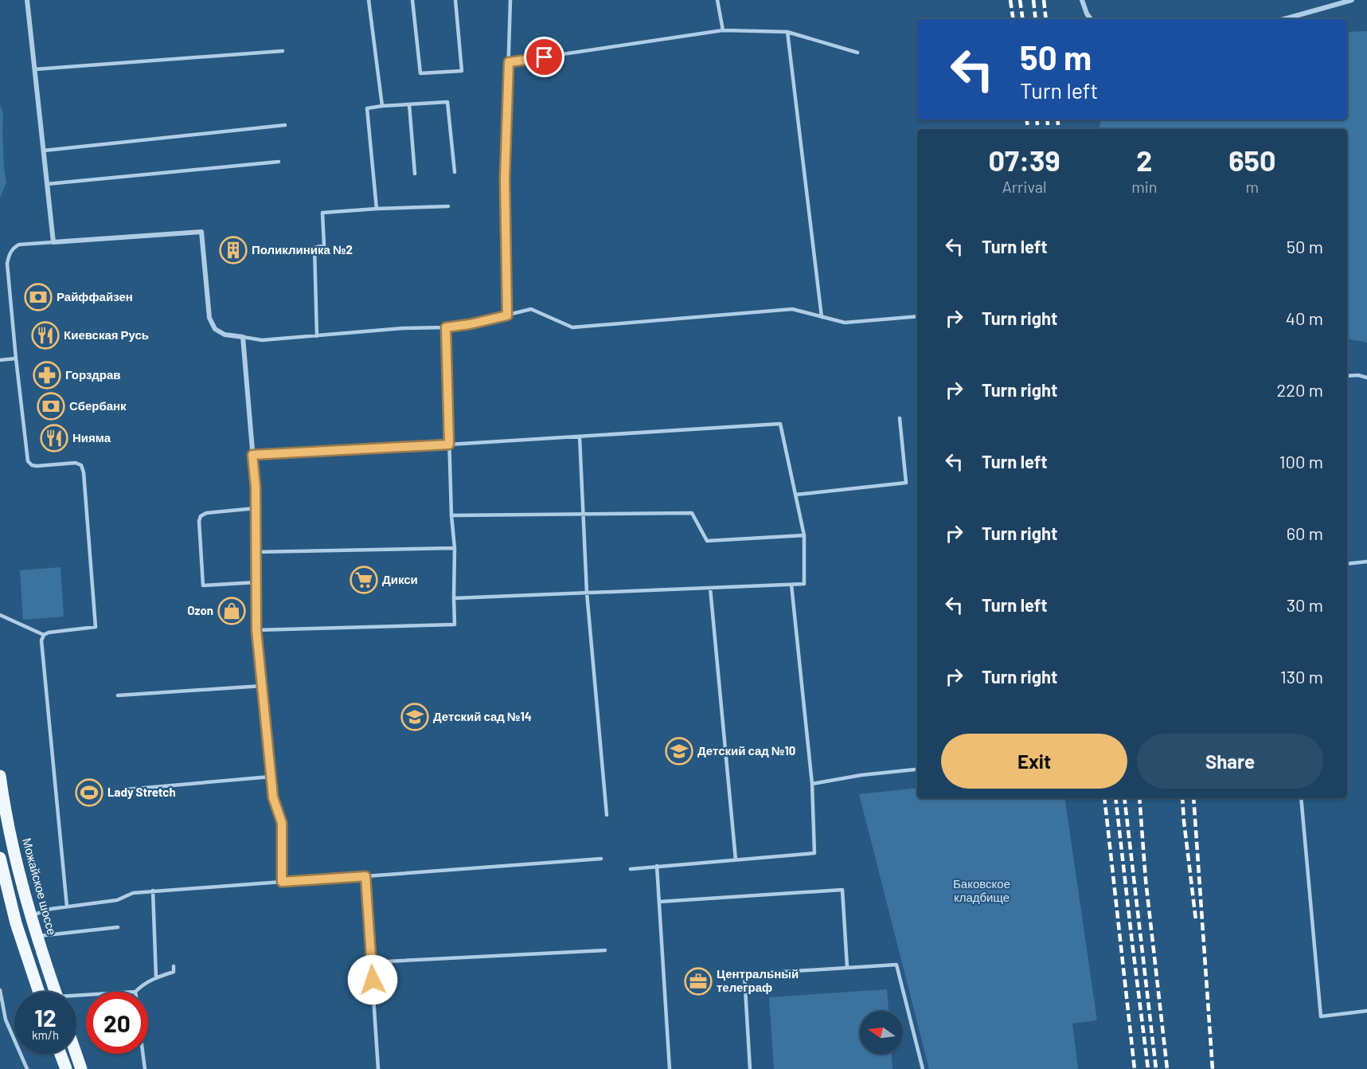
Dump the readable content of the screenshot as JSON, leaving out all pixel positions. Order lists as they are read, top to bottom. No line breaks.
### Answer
{"streets":{"main road":["Можайское шоссе"]},"parks":["Баковское кладбище"],"places":{"building":["Поликлиника №2"],"bank":["Райффайзен","Сбербанк"],"restaurant":["Киевская Русь","Нияма"],"pharmacy":["Горздрав"],"supermarket":["Дикси"],"shop":["Ozon"],"school or university":["Детский сад №14","Детский сад №10"],"sports":["Lady Stretch"],"office":["Центральный телеграф"]},"north":"left","page":{"turn":["50 m","Turn left"],"eta":["07:39","Arrival","2","min","650","m"],"list":[{"name":"Turn left","value":"50 m"},{"name":"Turn right","value":"40 m"},{"name":"Turn right","value":"220 m"},{"name":"Turn left","value":"100 m"},{"name":"Turn right","value":"60 m"},{"name":"Turn left","value":"30 m"},{"name":"Turn right","value":"130 m"}],"buttons":["Exit","Share"],"speed":"12 km/h","limit":"20"}}
